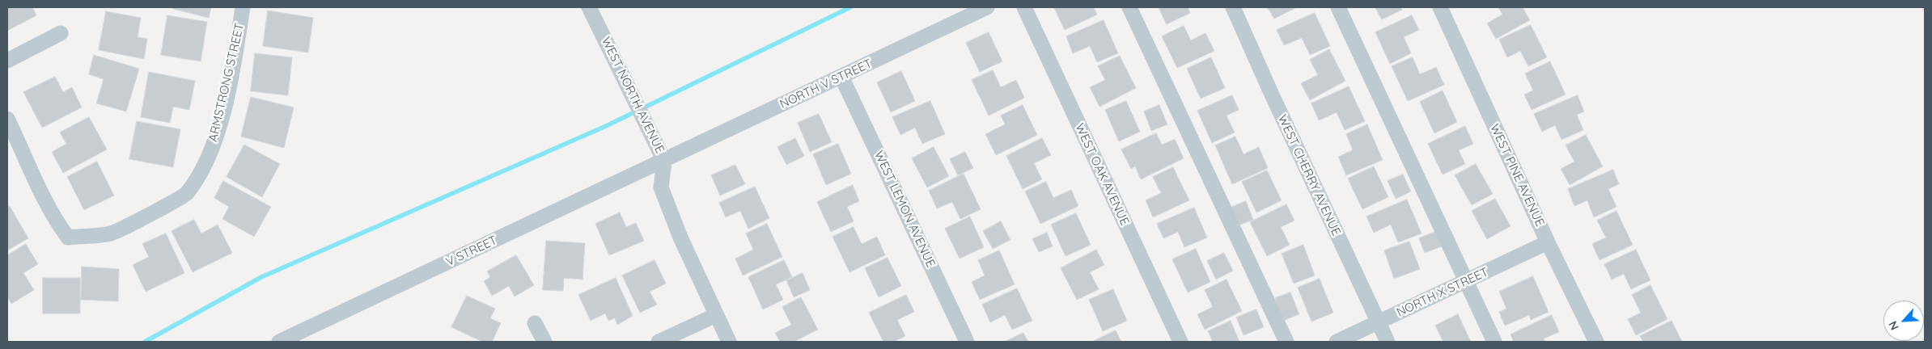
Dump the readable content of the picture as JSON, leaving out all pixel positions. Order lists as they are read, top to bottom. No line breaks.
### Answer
{"streets":{"street":["ARMSTRONG STREET","NORTH V STREET","WEST NORTH AVENUE","WEST OAK AVENUE","WEST CHERRY AVENUE","WEST PINE AVENUE","WEST LEMON AVENUE","V STREET","NORTH X STREET"]},"crossings":[["NORTH V STREET","WEST NORTH AVENUE"],["NORTH V STREET","WEST LEMON AVENUE"],["NORTH V STREET","V STREET"],["WEST NORTH AVENUE","V STREET"],["WEST CHERRY AVENUE","NORTH X STREET"],["WEST PINE AVENUE","NORTH X STREET"]],"north":"bottom left"}
